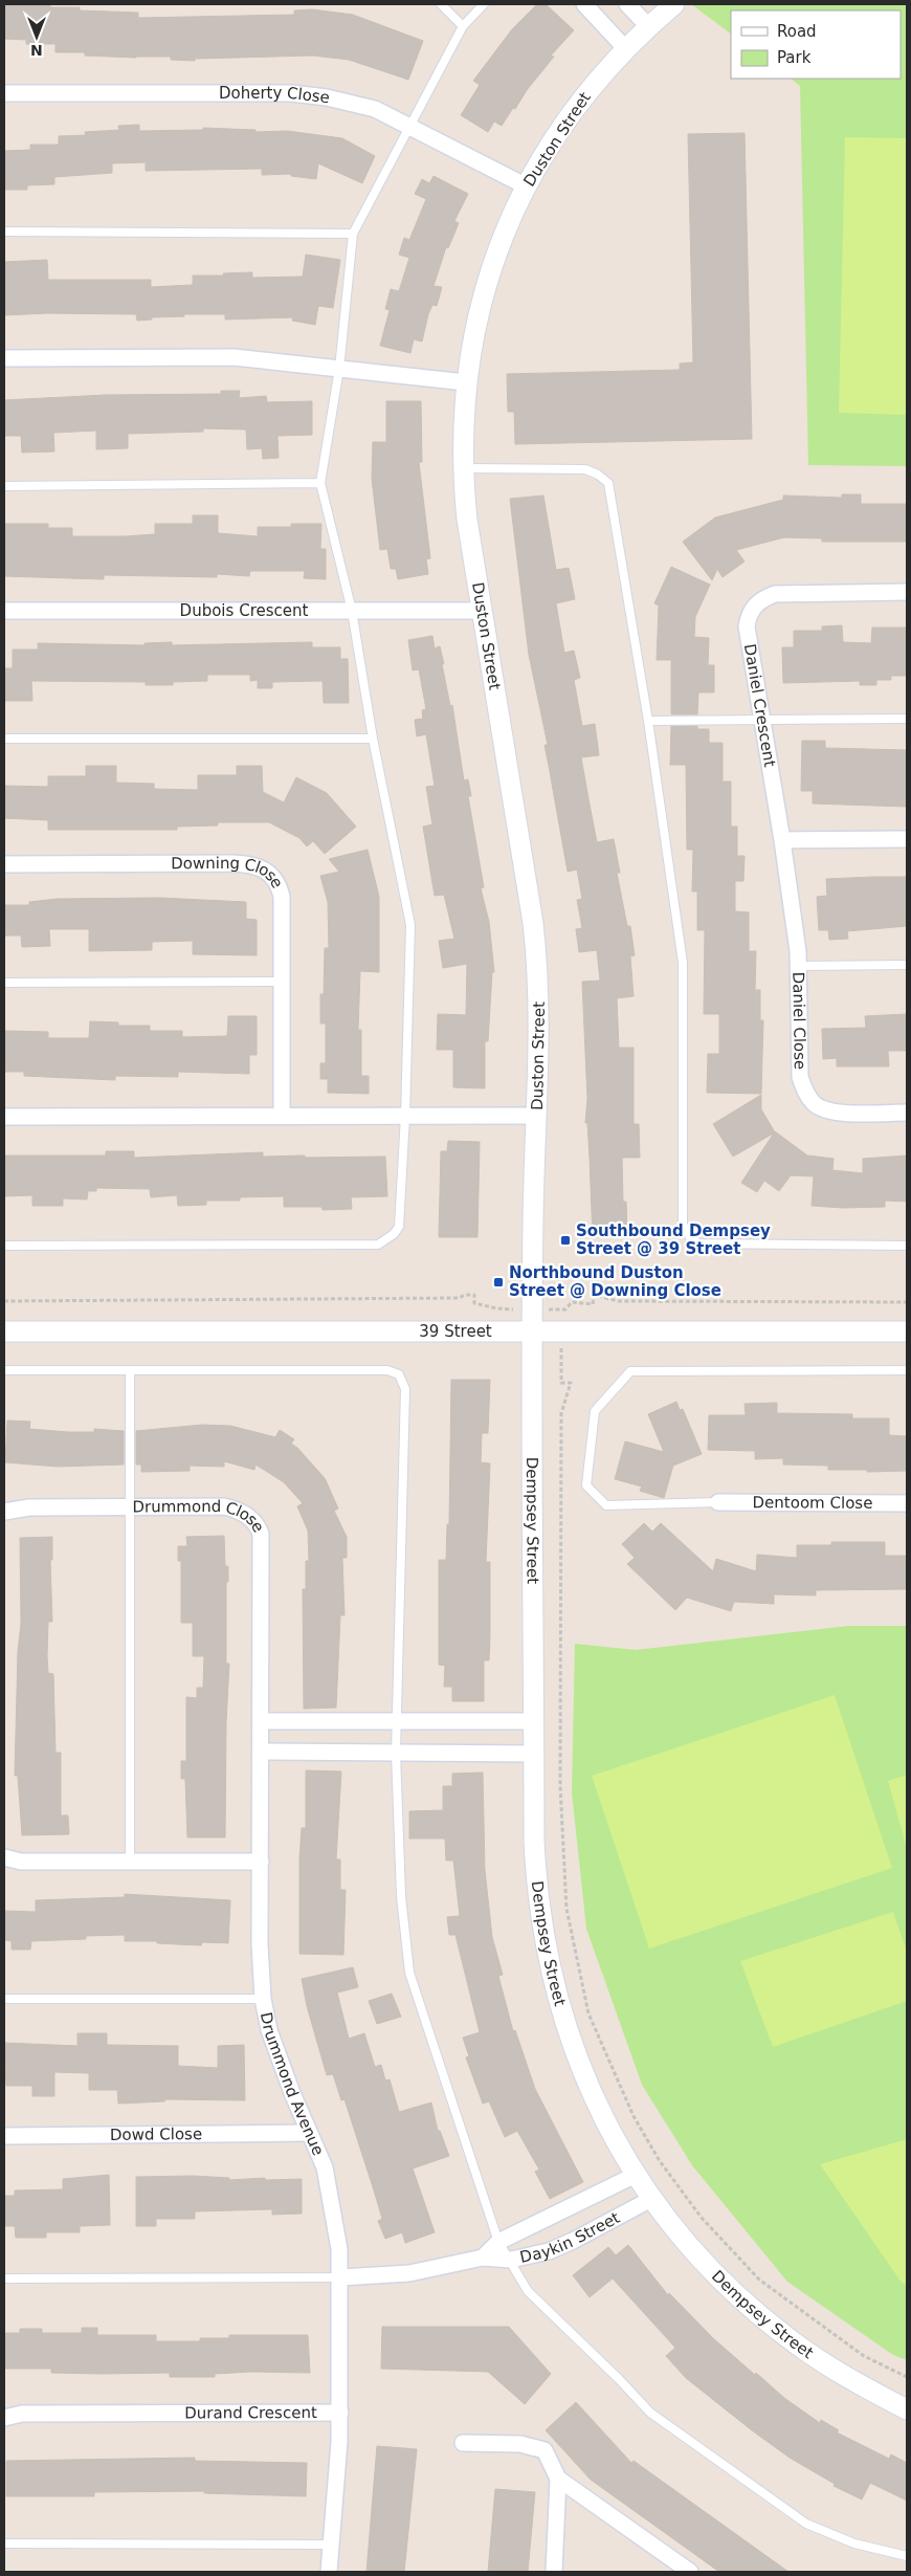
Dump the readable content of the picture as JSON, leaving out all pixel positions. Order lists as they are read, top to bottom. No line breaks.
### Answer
{"streets":{"street":["Doherty Close","Duston Street","Dubois Crescent","Daniel Crescent","Downing Close","Daniel Close","39 Street","Dentoom Close","Dempsey Street","Drummond Close","Drummond Avenue","Dowd Close","Daykin Street","Durand Crescent"]},"crossings":[["Doherty Close","Duston Street"],["Duston Street","Dubois Crescent"],["Duston Street","39 Street"],["Duston Street","Dempsey Street"],["Daniel Crescent","Daniel Close"],["39 Street","Dempsey Street"],["Dempsey Street","Daykin Street"],["Drummond Close","Drummond Avenue"],["Drummond Avenue","Dowd Close"],["Drummond Avenue","Daykin Street"],["Drummond Avenue","Durand Crescent"]],"places":{"transit":["Southbound Dempsey Street @ 39 Street","Northbound Duston Street @ Downing Close"]},"legend":["Road","Park"],"north":"bottom"}
